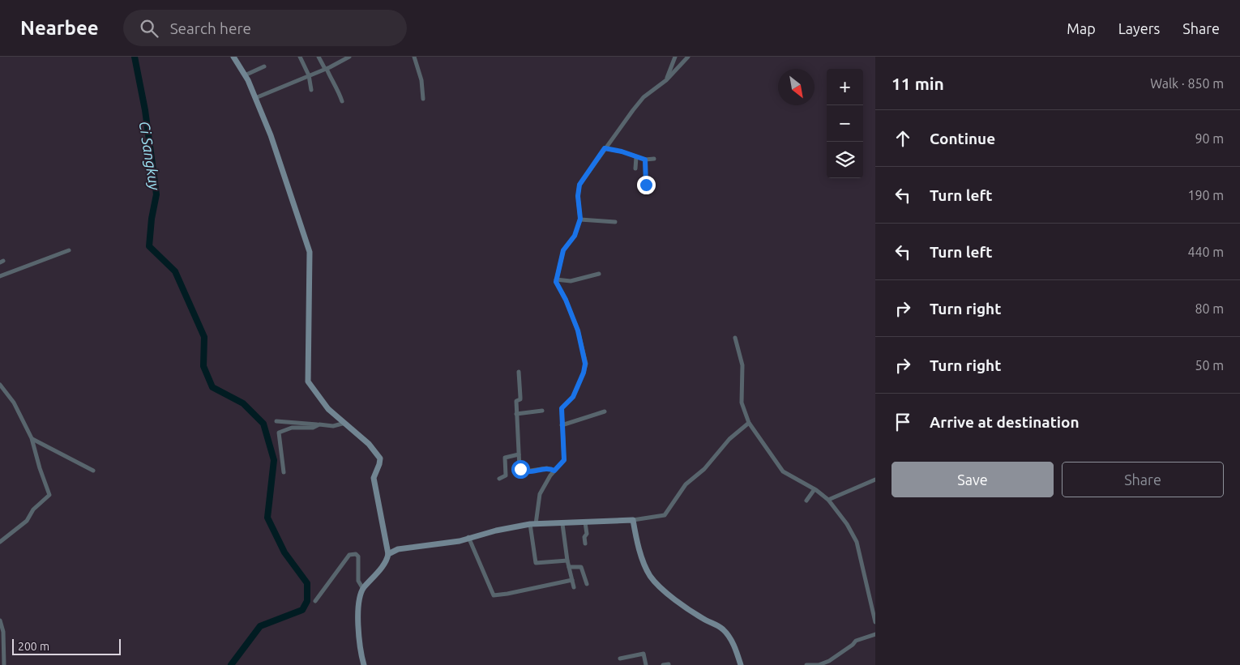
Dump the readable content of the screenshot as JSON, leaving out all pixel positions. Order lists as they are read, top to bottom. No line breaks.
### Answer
{"water":["Ci Sangkuy"],"scale_bar":"200 m","north":"bottom right","page":{"header":"Nearbee","search":"Search here","nav":["Map","Layers","Share"],"heading":["11 min","Walk · 850 m"],"map_buttons":["+","−"],"list":[["Continue","90 m"],["Turn left","190 m"],["Turn left","440 m"],["Turn right","80 m"],["Turn right","50 m"],"Arrive at destination"],"buttons":["Save","Share"],"scale":"200 m"}}
